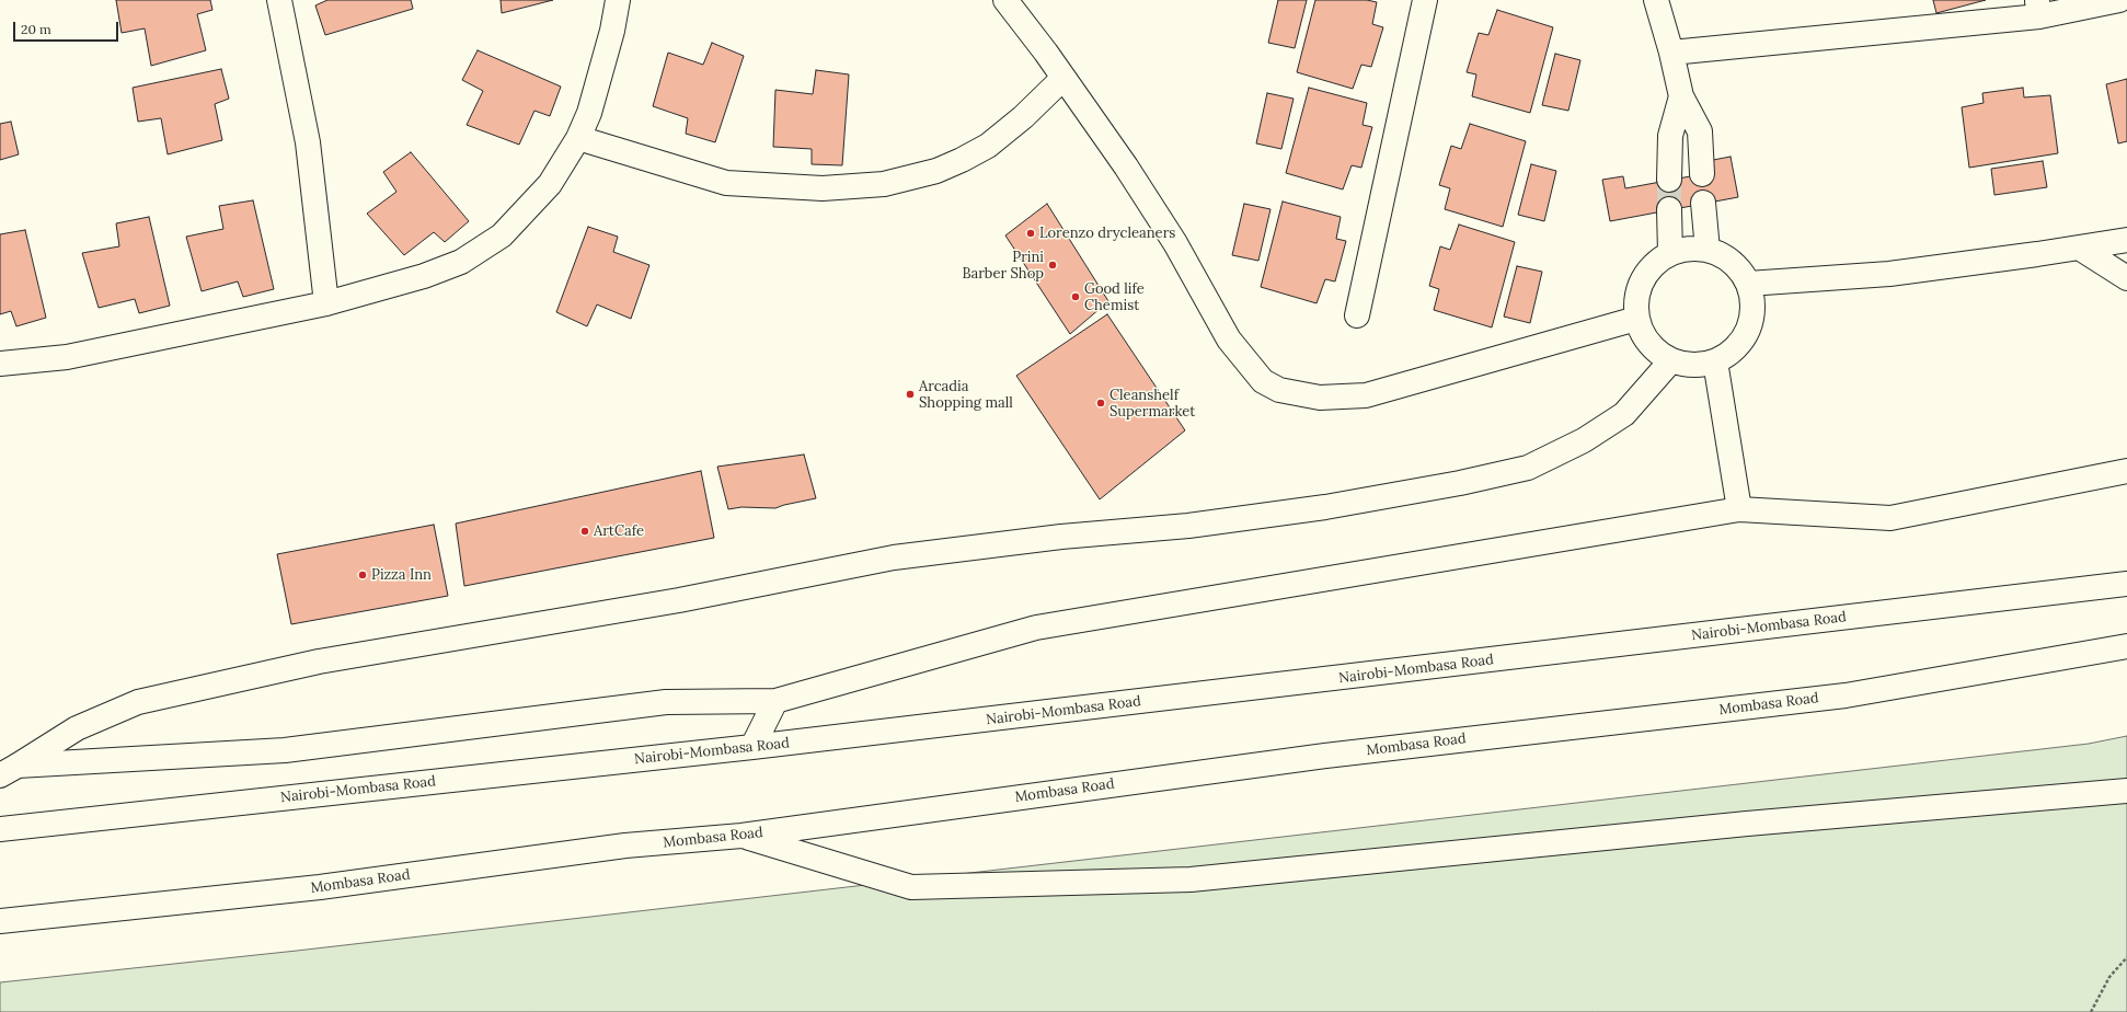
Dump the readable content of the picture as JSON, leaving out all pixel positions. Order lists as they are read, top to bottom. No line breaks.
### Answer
{"streets":{"main road":["Nairobi-Mombasa Road","Mombasa Road"]},"places":["Lorenzo drycleaners","Prini Barber Shop","Good life Chemist","Arcadia Shopping mall","Cleanshelf Supermarket","ArtCafe","Pizza Inn"],"scale_bar":"20 m"}
